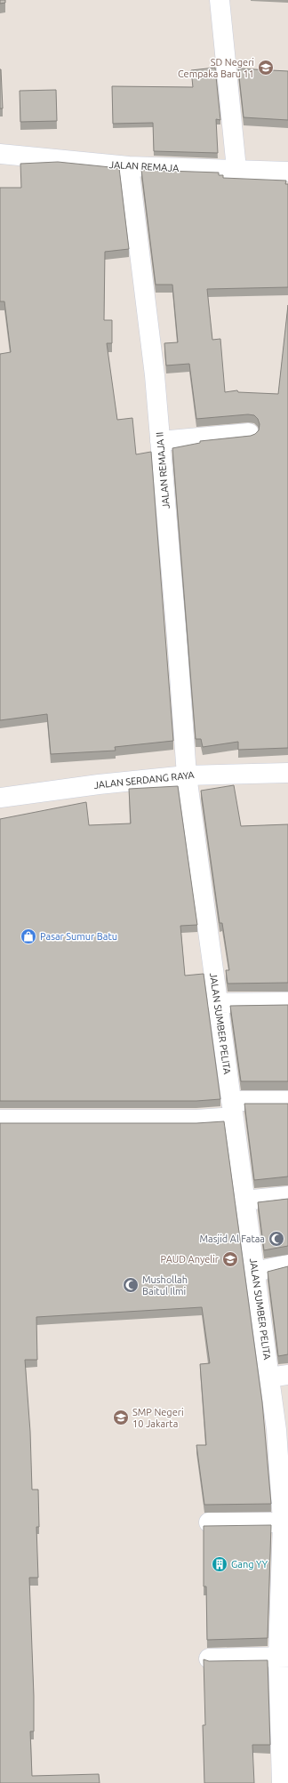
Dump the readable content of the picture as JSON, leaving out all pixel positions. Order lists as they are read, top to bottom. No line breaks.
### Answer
{"streets":{"street":["JALAN REMAJA","JALAN REMAJA II","JALAN SERDANG RAYA","JALAN SUMBER PELITA"]},"crossings":[["JALAN REMAJA","JALAN REMAJA II"],["JALAN REMAJA II","JALAN SERDANG RAYA"],["JALAN REMAJA II","JALAN SUMBER PELITA"],["JALAN SERDANG RAYA","JALAN SUMBER PELITA"]],"places":{"school or university":["SD Negeri Cempaka Baru 11","PAUD Anyelir","SMP Negeri 10 Jakarta"],"shop":["Pasar Sumur Batu"],"mosque":["Masjid Al Fataa","Mushollah Baitul Ilmi"],"building":["Gang YY"]}}
